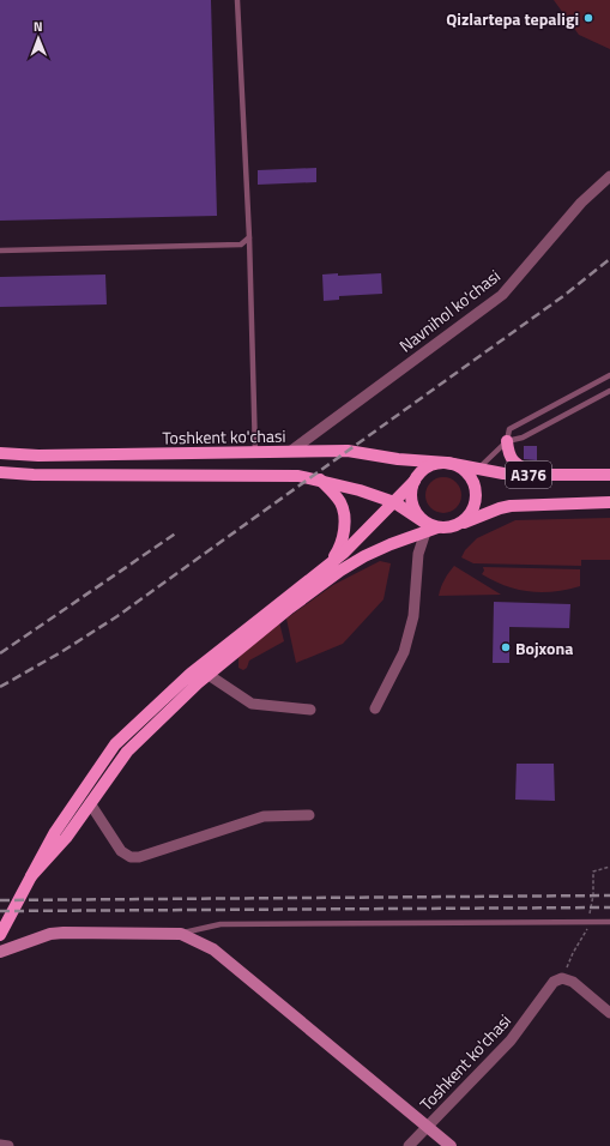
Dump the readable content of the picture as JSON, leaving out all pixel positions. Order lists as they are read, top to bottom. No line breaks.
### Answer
{"streets":{"main road":["Toshkent ko'chasi","A376"],"street":["Navnihol ko'chasi"]},"crossings":[["Navnihol ko'chasi","Toshkent ko'chasi"],["Toshkent ko'chasi","A376"]],"places":["Qizlartepa tepaligi","Bojxona"],"north":"top"}
